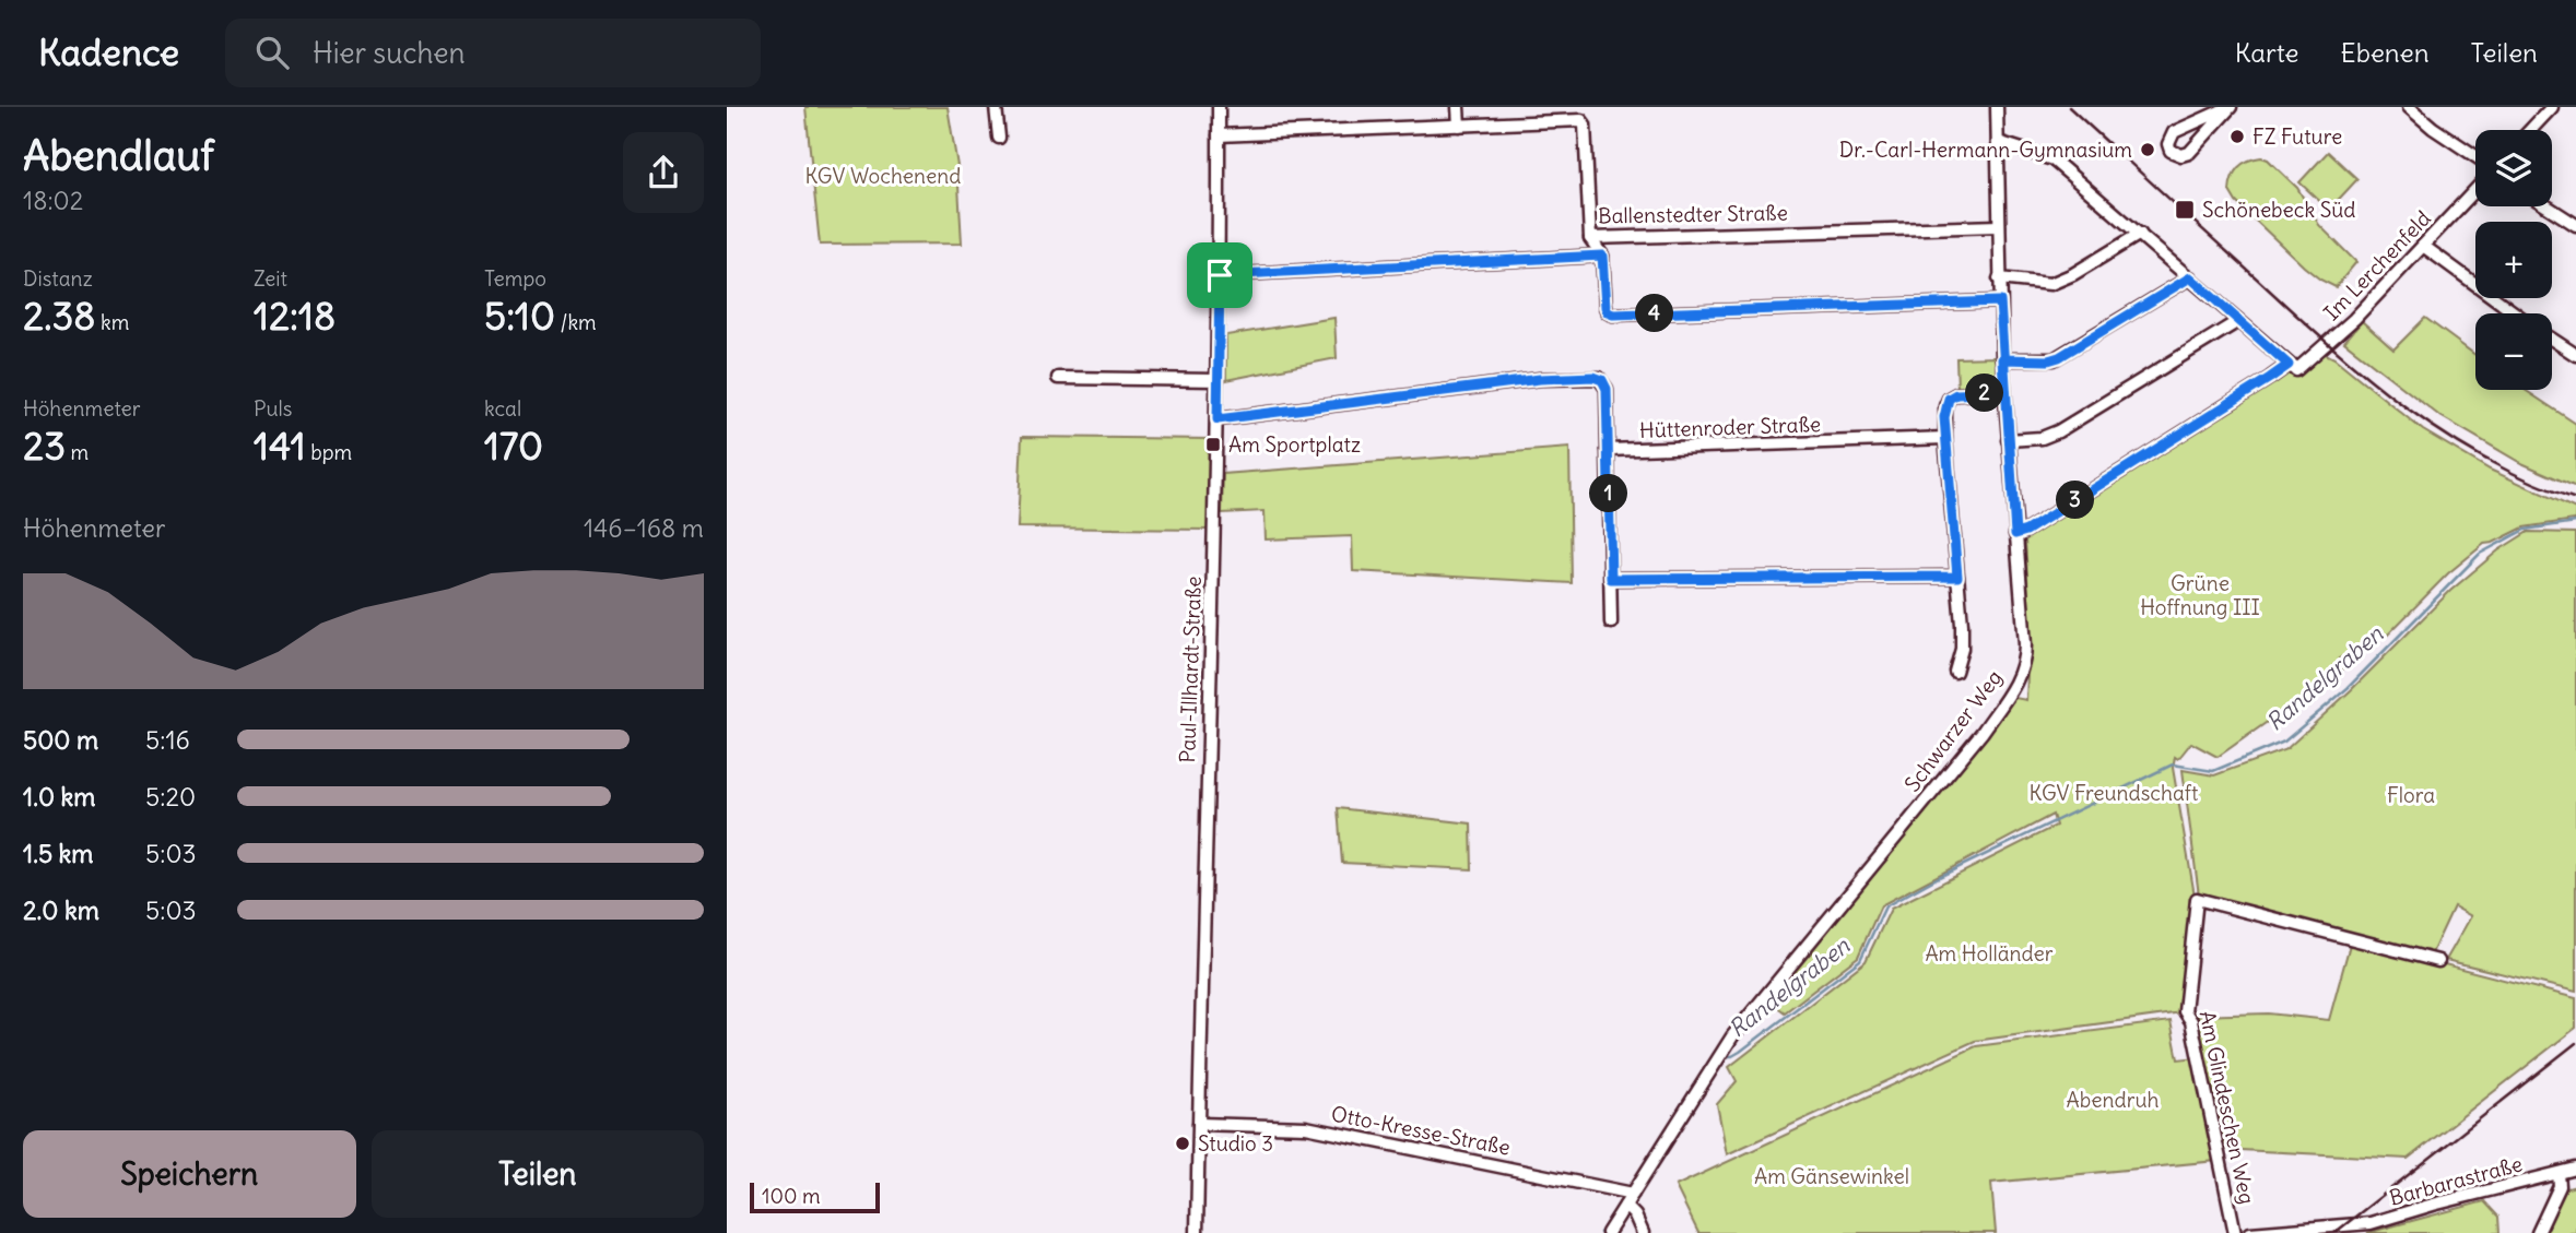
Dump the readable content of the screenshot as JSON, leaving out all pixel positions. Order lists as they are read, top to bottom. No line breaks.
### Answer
{"streets":{"street":["Ballenstedter Straße","Im Lerchenfeld","Hüttenroder Straße","Paul-Illhardt-Straße","Schwarzer Weg","Am Glindeschen Weg","Otto-Kresse-Straße","Barbarastraße"]},"crossings":[["Ballenstedter Straße","Paul-Illhardt-Straße"],["Ballenstedter Straße","Schwarzer Weg"],["Paul-Illhardt-Straße","Otto-Kresse-Straße"],["Schwarzer Weg","Otto-Kresse-Straße"]],"water":["Randelgraben"],"parks":["KGV Wochenend","Grüne Hoffnung III","KGV Freundschaft","Flora","Am Holländer","Abendruh","Am Gänsewinkel"],"places":{"other":["FZ Future","Dr.-Carl-Hermann-Gymnasium","Studio 3"],"transit":["Schönebeck Süd","Am Sportplatz"]},"scale_bar":"100 m","page":{"header":"Kadence","search":"Hier suchen","nav":["Karte","Ebenen","Teilen"],"heading":["Abendlauf","18:02"],"map_buttons":["+","−"],"stats":[["Distanz","2.38 km"],["Zeit","12:18"],["Tempo","5:10 /km"],["Höhenmeter","23 m"],["Puls","141 bpm"],["kcal","170"]],"pins":["4","2","1","3"],"chart":["Höhenmeter","146–168 m"],"list":[{"name":"500 m","note":"5:16"},{"name":"1.0 km","note":"5:20"},{"name":"1.5 km","note":"5:03"},{"name":"2.0 km","note":"5:03"}],"buttons":["Speichern","Teilen"],"scale":"100 m"}}
